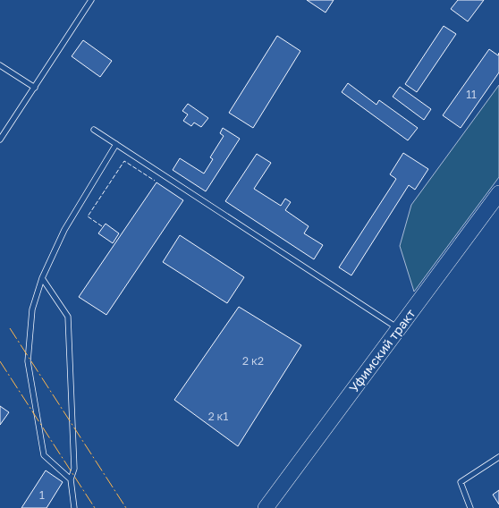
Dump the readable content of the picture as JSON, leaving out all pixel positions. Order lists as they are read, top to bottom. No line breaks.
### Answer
{"streets":{"main road":["Уфимский тракт"]},"house_numbers":["11","2 к2","2 к1","1"]}
